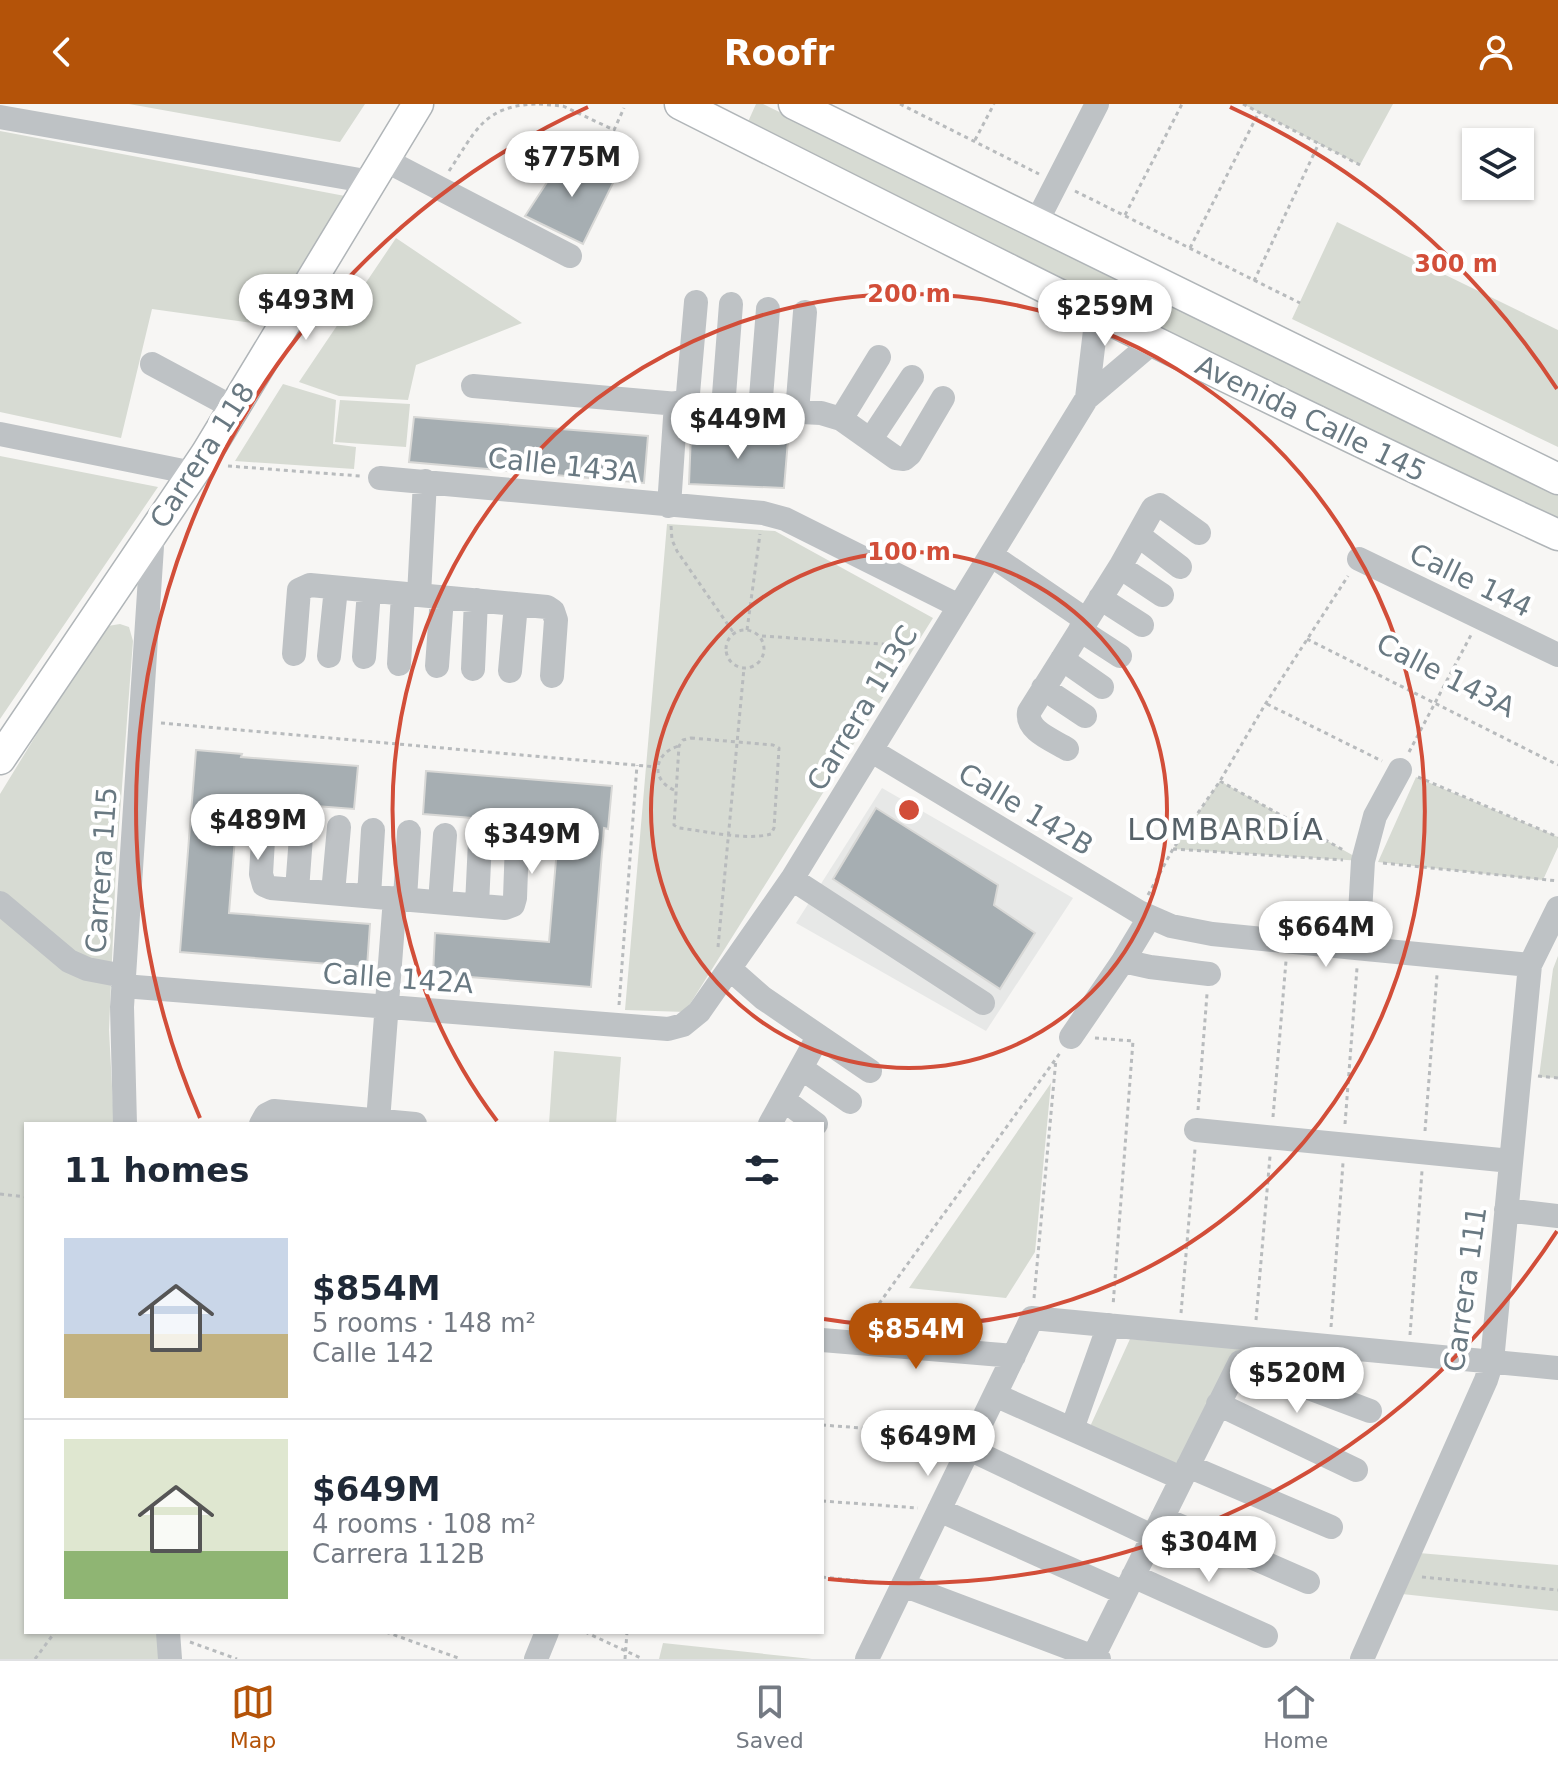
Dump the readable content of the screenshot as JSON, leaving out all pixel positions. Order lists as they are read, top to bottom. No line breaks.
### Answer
{"streets":{"main road":["Avenida Calle 145","Carrera 118"],"street":["Calle 143A","Calle 144","Carrera 113C","Calle 142B","Carrera 115","Calle 142A","Carrera 111"]},"crossings":[["Avenida Calle 145","Carrera 113C"],["Carrera 118","Carrera 115"],["Calle 143A","Carrera 113C"],["Carrera 113C","Calle 142B"],["Carrera 113C","Calle 142A"],["Calle 142B","Carrera 111"],["Carrera 115","Calle 142A"]],"districts":["LOMBARDÍA"],"page":{"header":"Roofr","price":["$775M","$493M","$259M","$449M","$489M","$349M","$664M","$854M","$520M","$649M","$304M"],"heading":"11 homes","list":[{"name":"$854M","note":"5 rooms · 148 m² · Calle 142"},{"name":"$649M","note":"4 rooms · 108 m² · Carrera 112B"}],"tabs":["Map","Saved","Home"]},"rings":["300 m","200 m","100 m"]}
